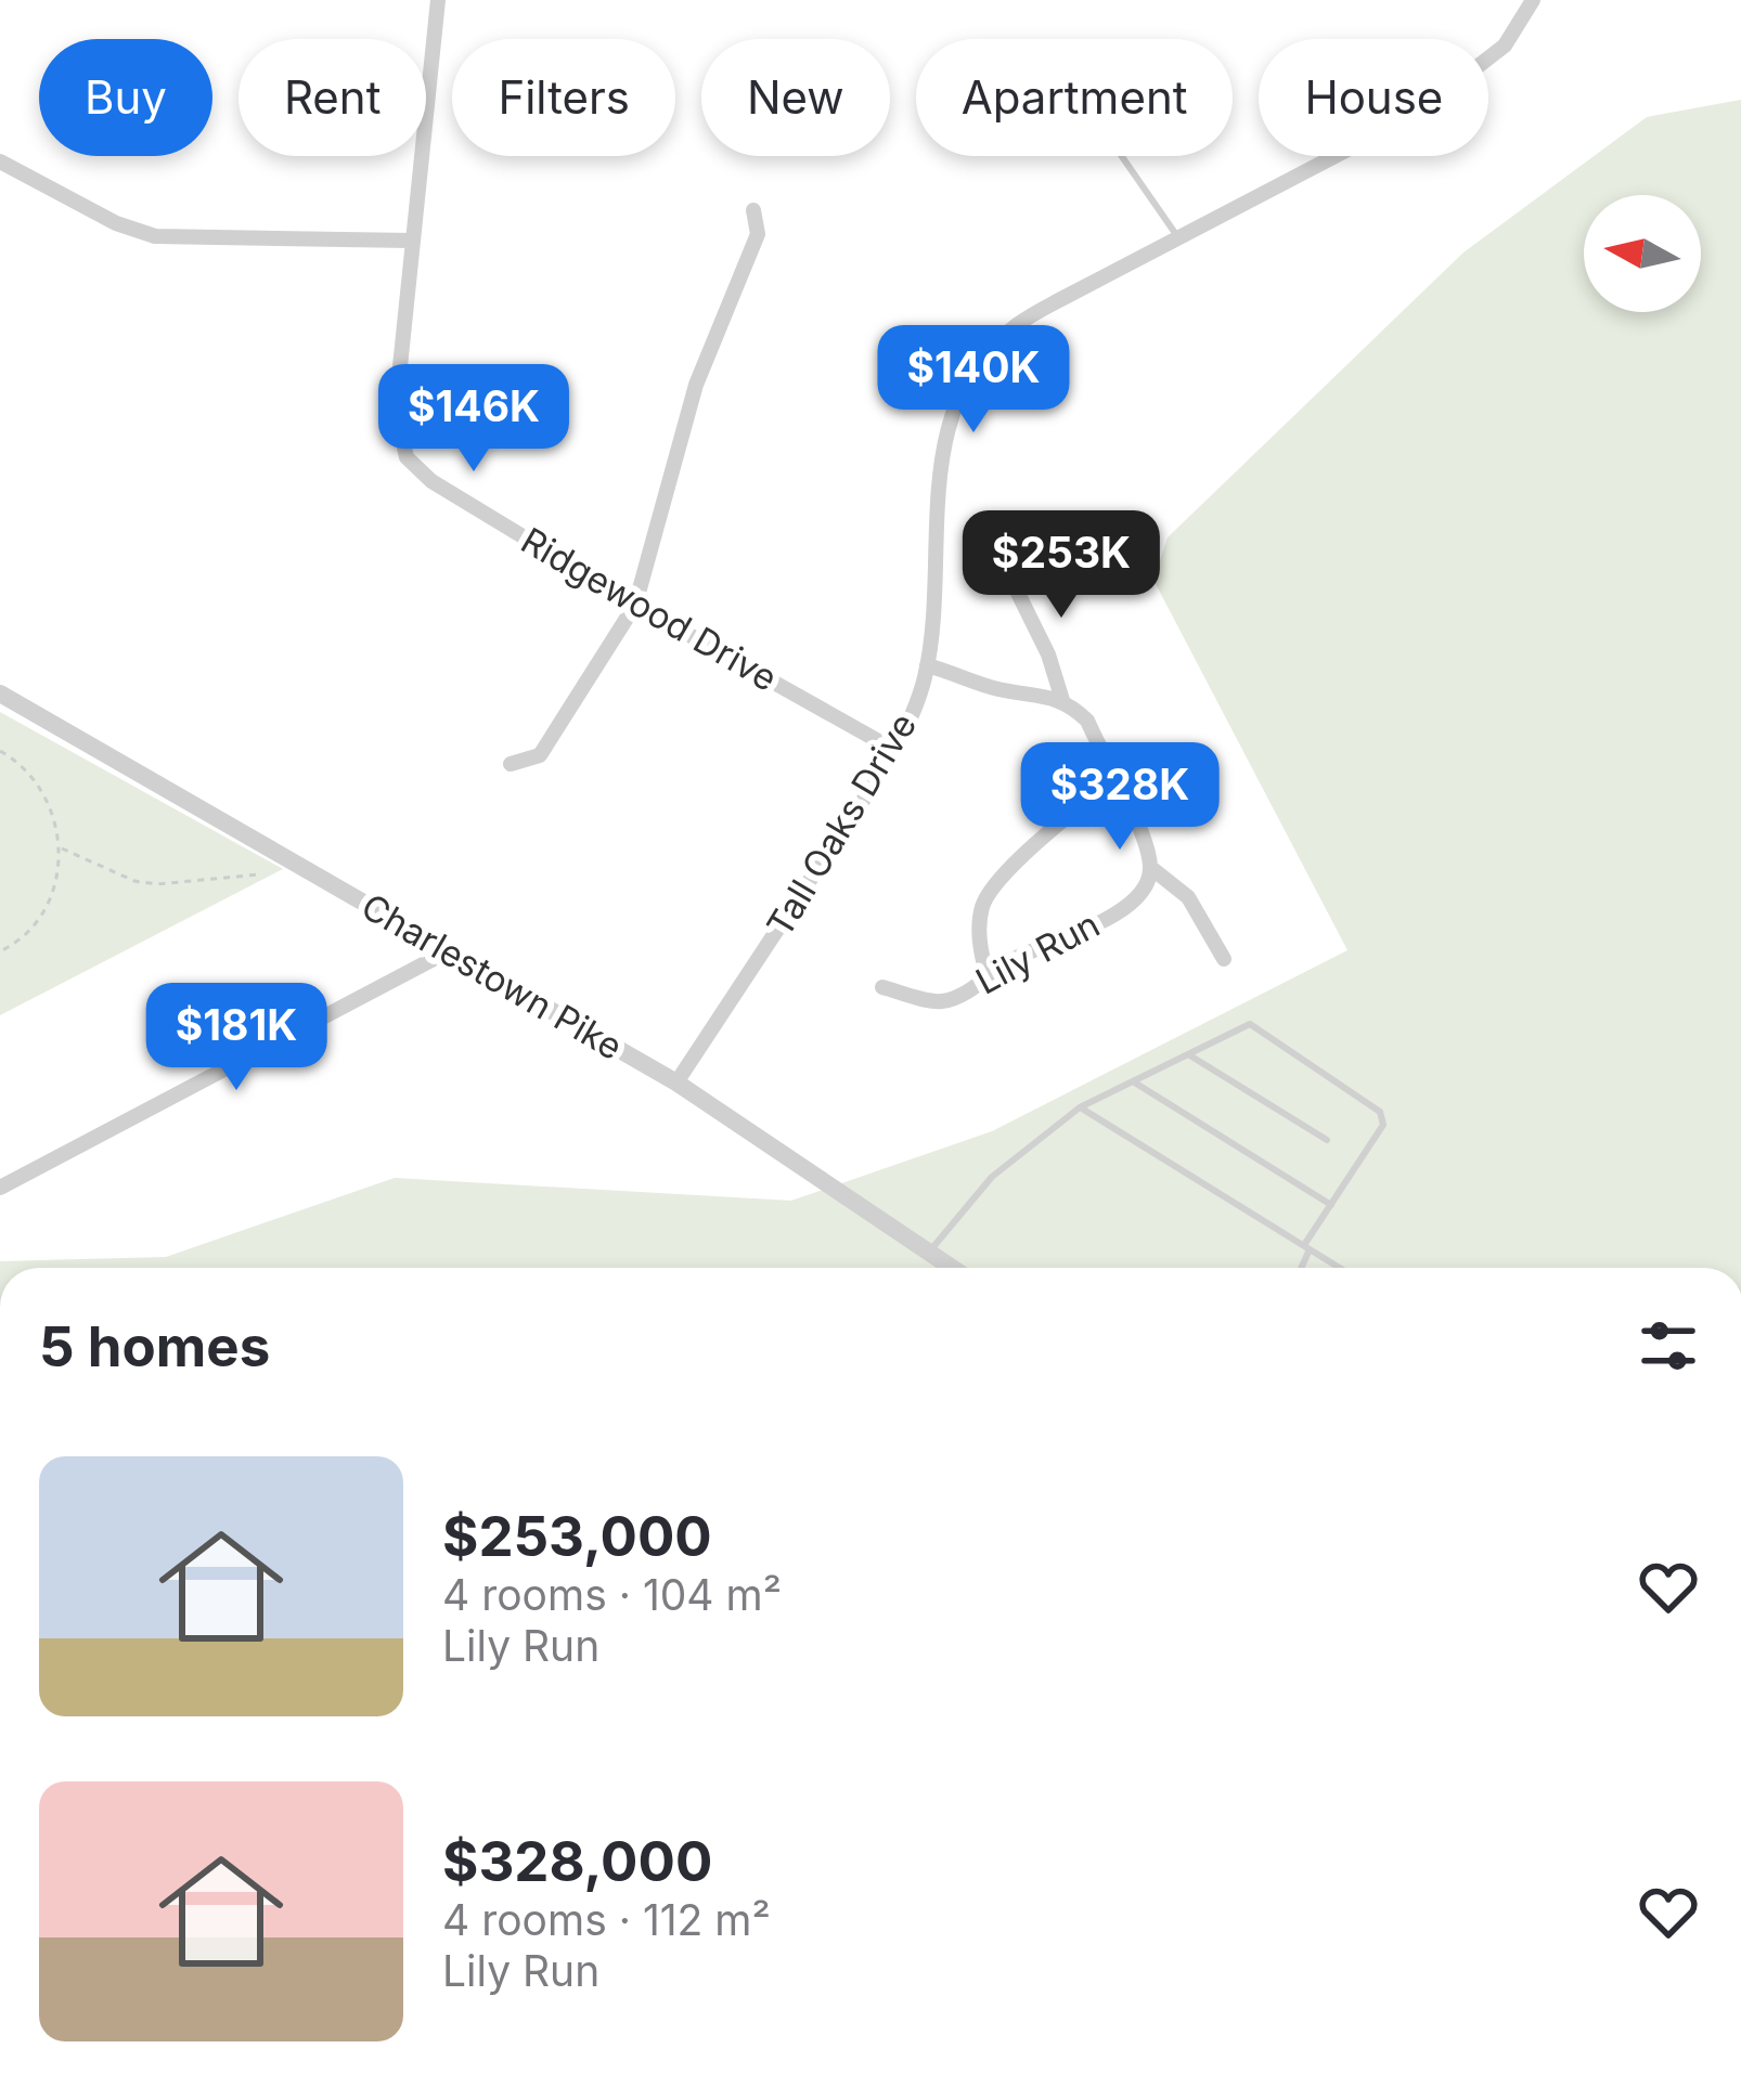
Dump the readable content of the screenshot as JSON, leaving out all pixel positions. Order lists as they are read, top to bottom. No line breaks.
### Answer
{"streets":{"street":["Ridgewood Drive","Tall Oaks Drive","Lily Run","Charlestown Pike"]},"crossings":[["Ridgewood Drive","Tall Oaks Drive"],["Tall Oaks Drive","Charlestown Pike"]],"north":"left","page":{"chip":["Buy","Rent","Filters","New","Apartment","House"],"price":["$140K","$146K","$253K","$328K","$181K"],"heading":"5 homes","list":[{"name":"$253,000","note":"4 rooms · 104 m² · Lily Run"},{"name":"$328,000","note":"4 rooms · 112 m² · Lily Run"}]}}
